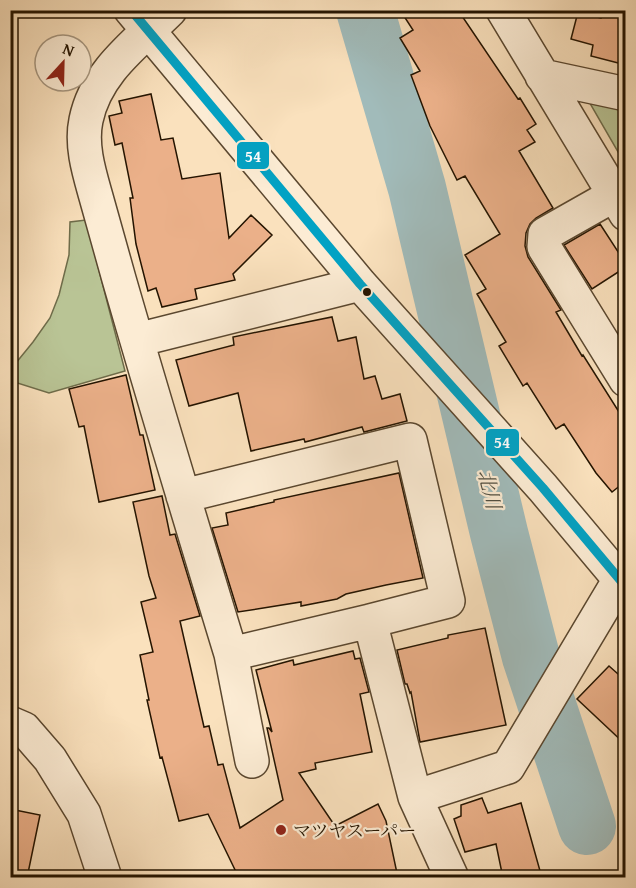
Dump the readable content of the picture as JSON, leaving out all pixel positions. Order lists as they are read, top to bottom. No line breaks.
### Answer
{"water":["北川"],"places":["マツヤスーパー"],"lines":["transit line 54"],"north":"top"}
